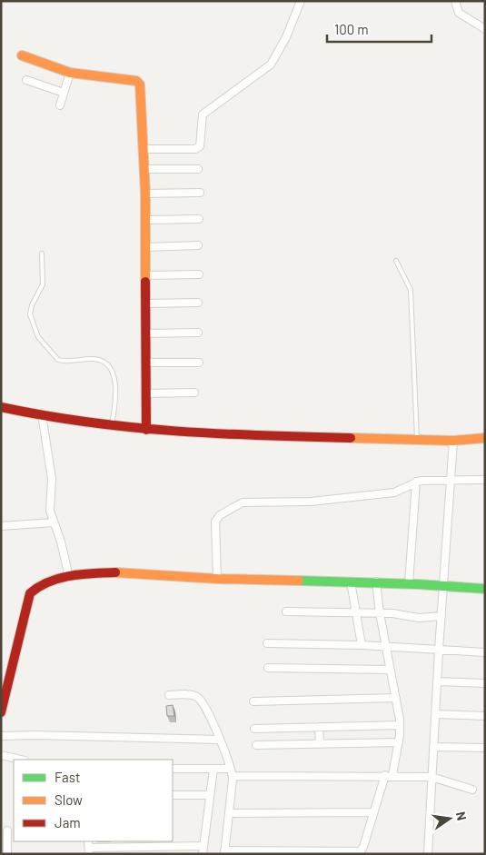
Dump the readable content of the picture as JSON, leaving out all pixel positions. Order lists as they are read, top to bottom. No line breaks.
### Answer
{"legend":["Fast","Slow","Jam"],"scale_bar":"100 m","north":"right"}
